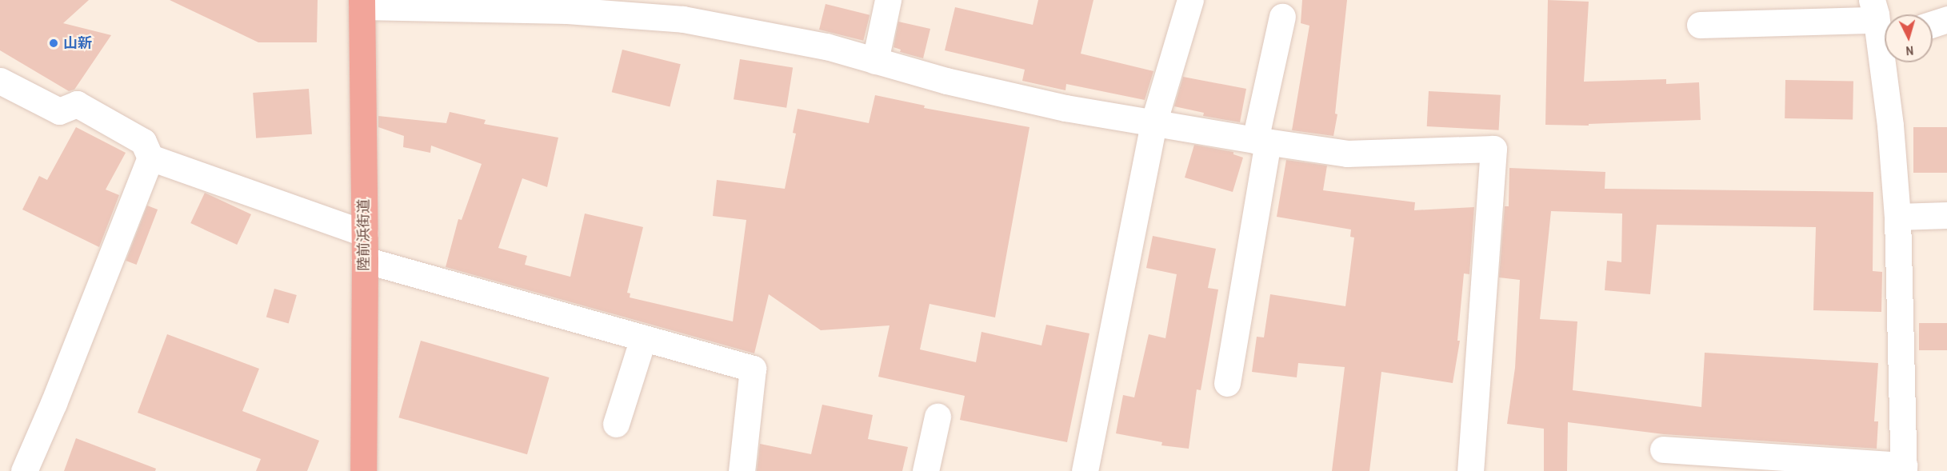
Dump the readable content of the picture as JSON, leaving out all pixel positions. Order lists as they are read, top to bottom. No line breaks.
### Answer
{"streets":{"highway":["陸前浜街道"]},"places":["山新"],"north":"bottom"}
